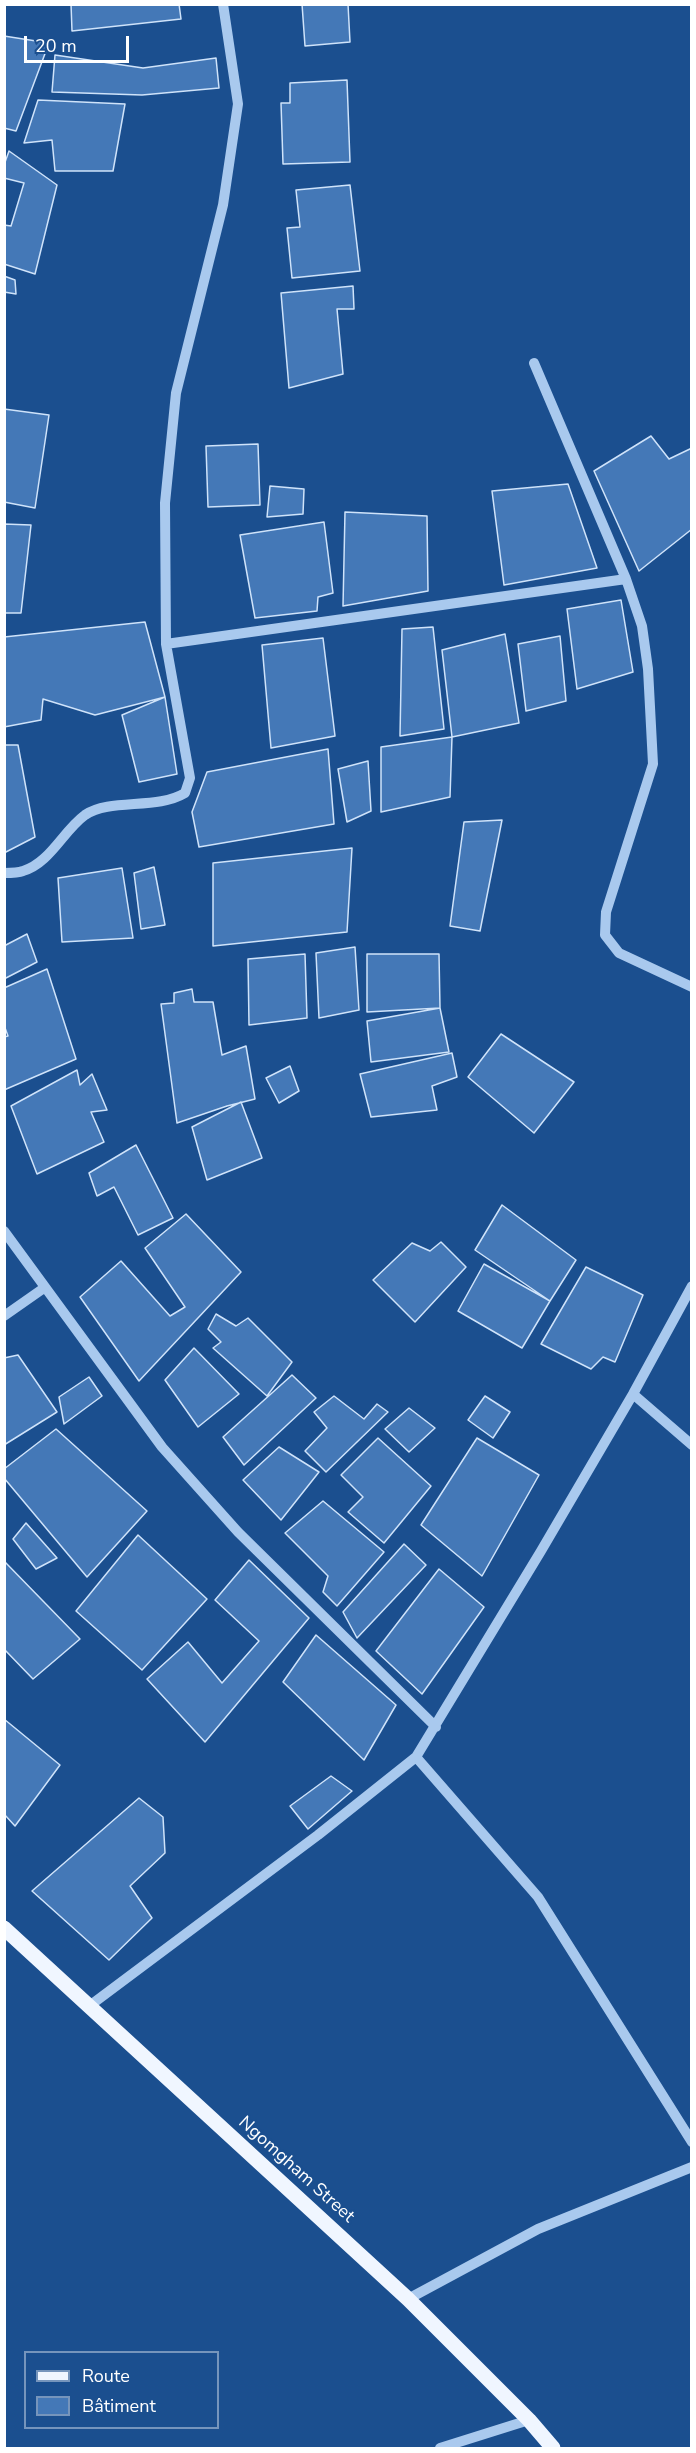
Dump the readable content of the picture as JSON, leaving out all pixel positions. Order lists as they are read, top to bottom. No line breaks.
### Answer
{"streets":{"main road":["Ngomgham Street"]},"legend":["Route","Bâtiment"],"scale_bar":"20 m"}
